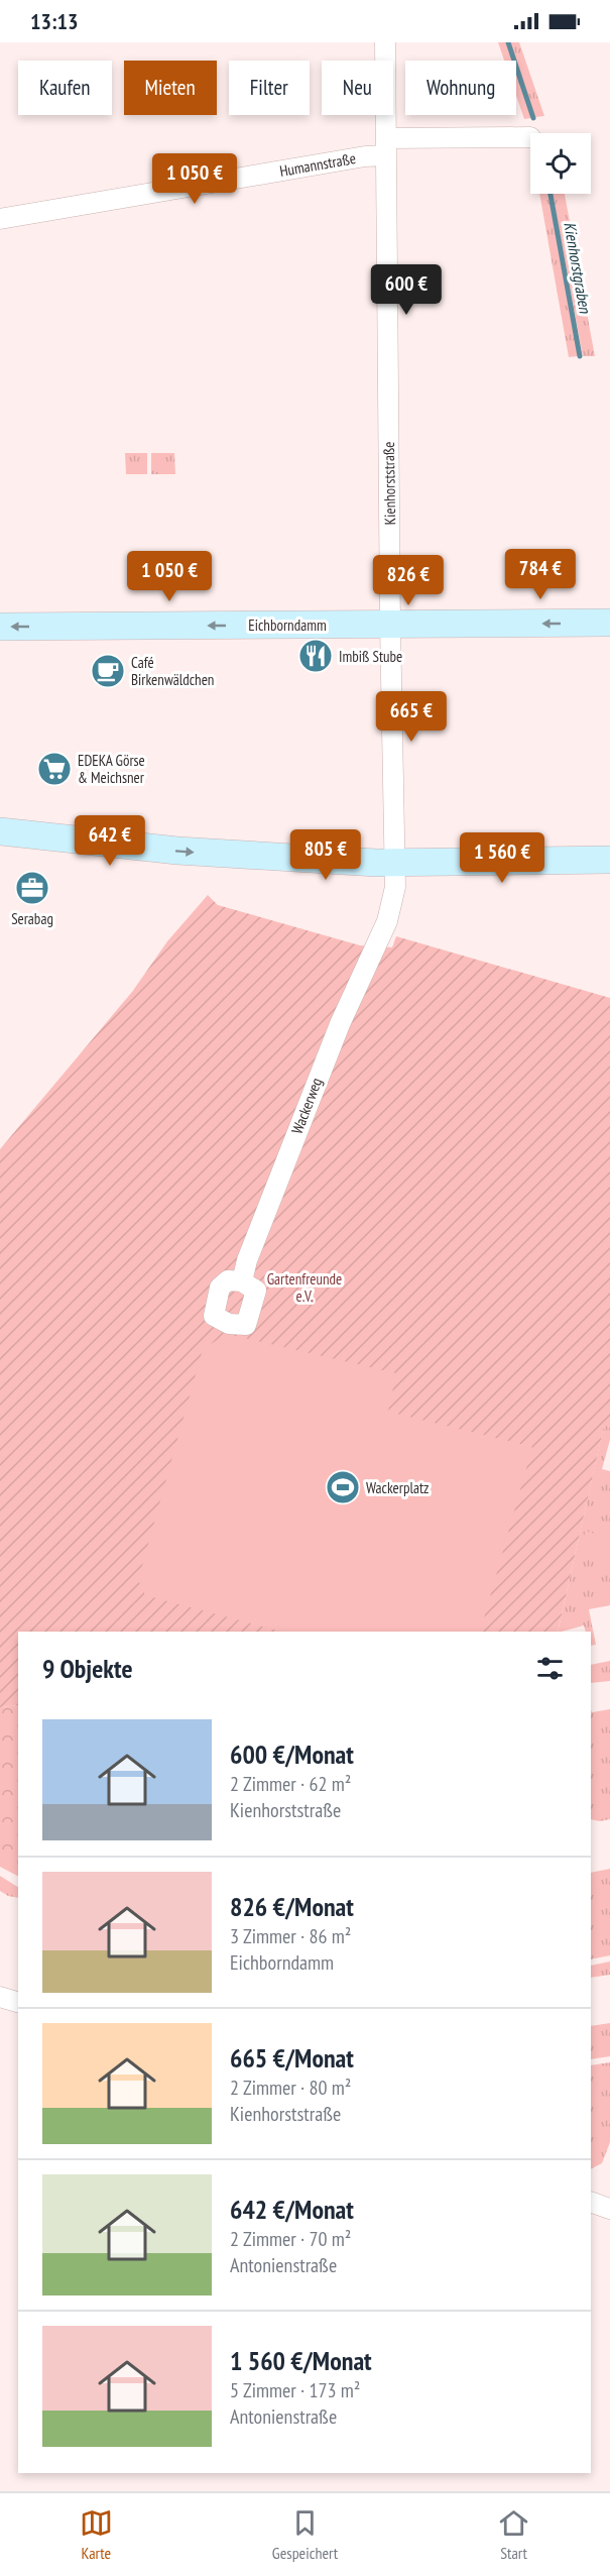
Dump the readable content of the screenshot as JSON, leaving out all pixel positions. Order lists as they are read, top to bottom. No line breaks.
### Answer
{"streets":{"main road":["Eichborndamm"],"street":["Humannstraße","Kienhorststraße","Wackerweg"]},"crossings":[["Humannstraße","Kienhorststraße"],["Kienhorststraße","Eichborndamm"],["Kienhorststraße","Wackerweg"]],"water":["Kienhorstgraben"],"parks":["Gartenfreunde e.V."],"places":{"restaurant":["Imbiß Stube"],"cafe":["Café Birkenwäldchen"],"supermarket":["EDEKA Görse & Meichsner"],"office":["Serabag"],"sports":["Wackerplatz"]},"page":{"status":"13:13","chip":["Kaufen","Mieten","Filter","Neu","Wohnung"],"price":["1 050 €","600 €","784 €","1 050 €","826 €","665 €","642 €","805 €","1 560 €"],"heading":"9 Objekte","list":[{"name":"600 €/Monat","note":"2 Zimmer · 62 m² · Kienhorststraße"},{"name":"826 €/Monat","note":"3 Zimmer · 86 m² · Eichborndamm"},{"name":"665 €/Monat","note":"2 Zimmer · 80 m² · Kienhorststraße"},{"name":"642 €/Monat","note":"2 Zimmer · 70 m² · Antonienstraße"},{"name":"1 560 €/Monat","note":"5 Zimmer · 173 m² · Antonienstraße"}],"tabs":["Karte","Gespeichert","Start"]}}
